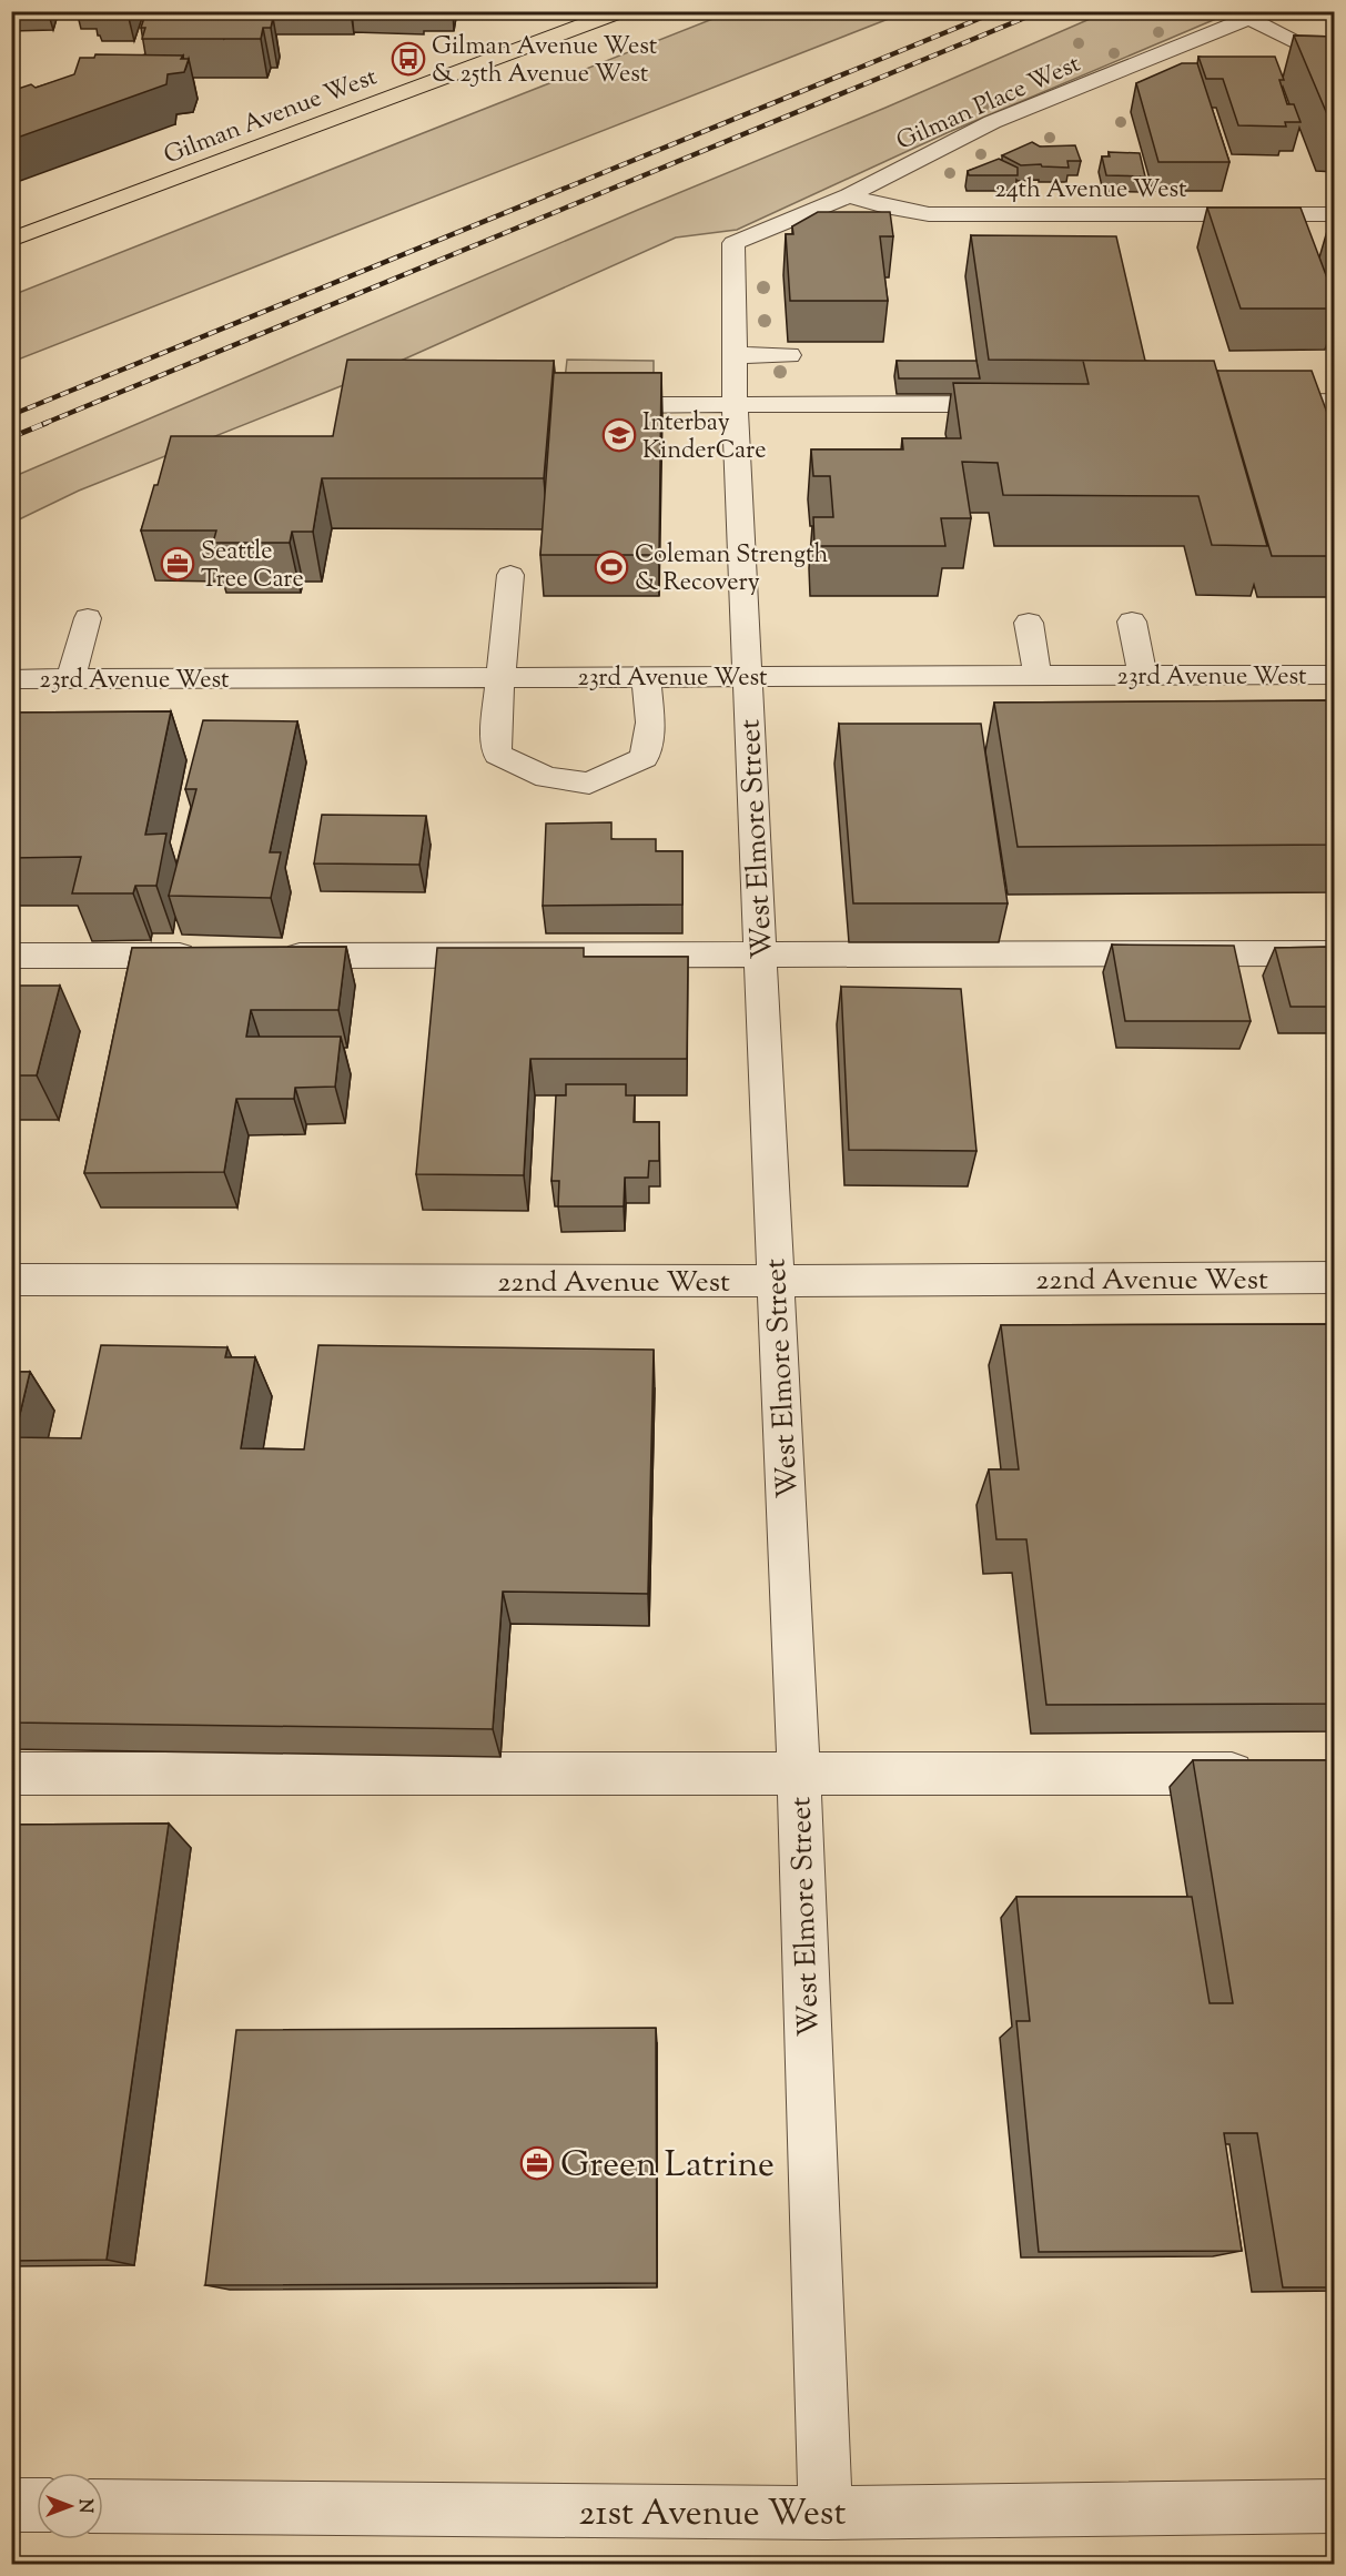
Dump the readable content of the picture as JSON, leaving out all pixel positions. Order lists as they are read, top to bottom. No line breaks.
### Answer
{"streets":{"main road":["Gilman Avenue West"],"street":["Gilman Place West","24th Avenue West","23rd Avenue West","West Elmore Street","22nd Avenue West","21st Avenue West"]},"crossings":[["Gilman Place West","24th Avenue West"],["Gilman Place West","West Elmore Street"],["23rd Avenue West","West Elmore Street"],["West Elmore Street","22nd Avenue West"],["West Elmore Street","21st Avenue West"]],"places":{"bus stop":["Gilman Avenue West & 25th Avenue West"],"school or university":["Interbay KinderCare"],"office":["Seattle Tree Care","Green Latrine"],"sports":["Coleman Strength & Recovery"]},"north":"right"}
